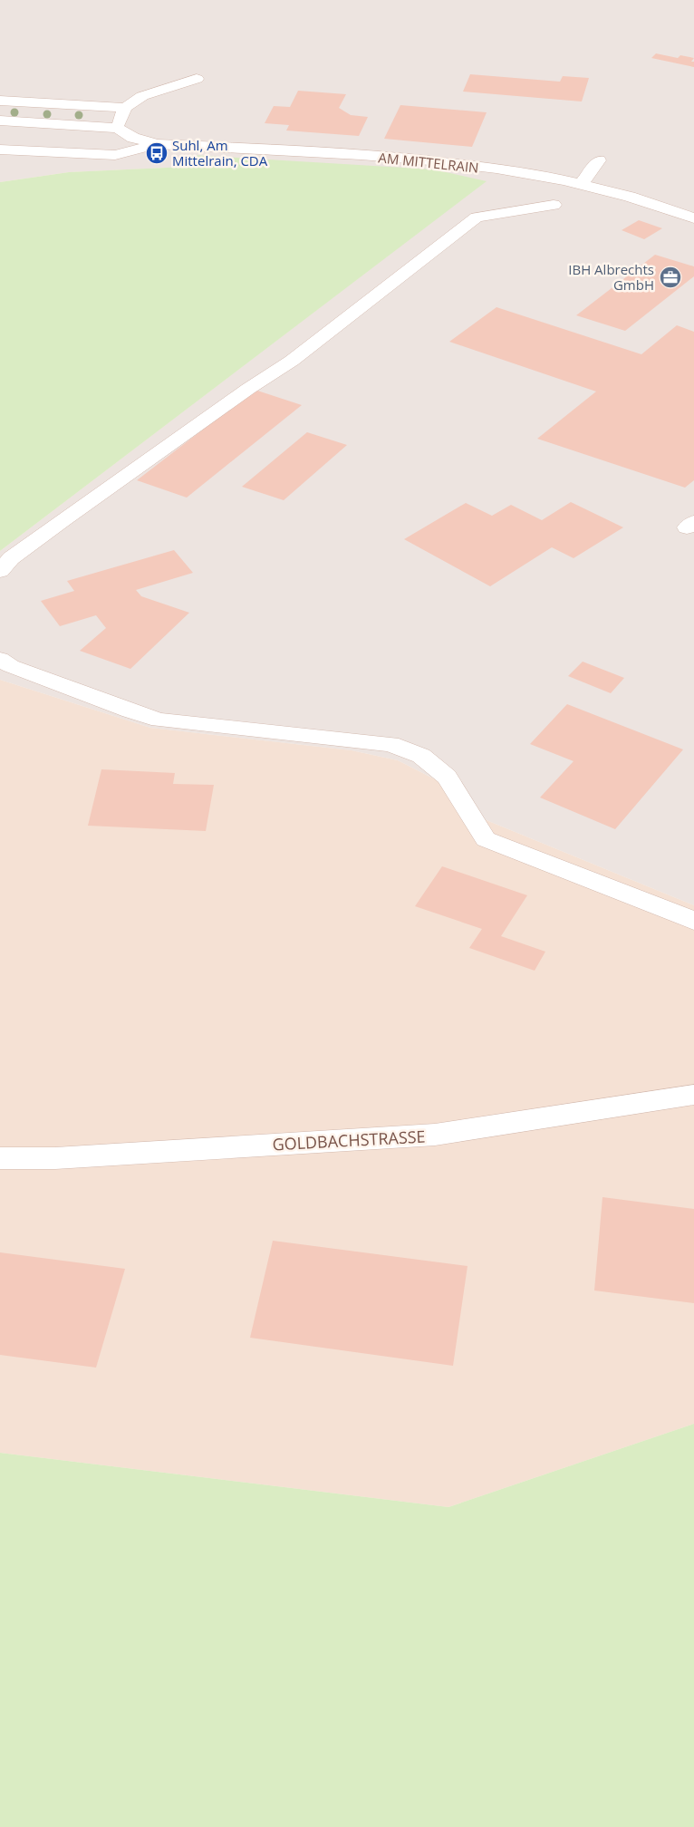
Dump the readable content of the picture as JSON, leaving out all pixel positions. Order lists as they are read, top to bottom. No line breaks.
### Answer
{"streets":{"street":["AM MITTELRAIN","GOLDBACHSTRASSE"]},"places":{"bus stop":["Suhl, Am Mittelrain, CDA"],"office":["IBH Albrechts GmbH"]}}
